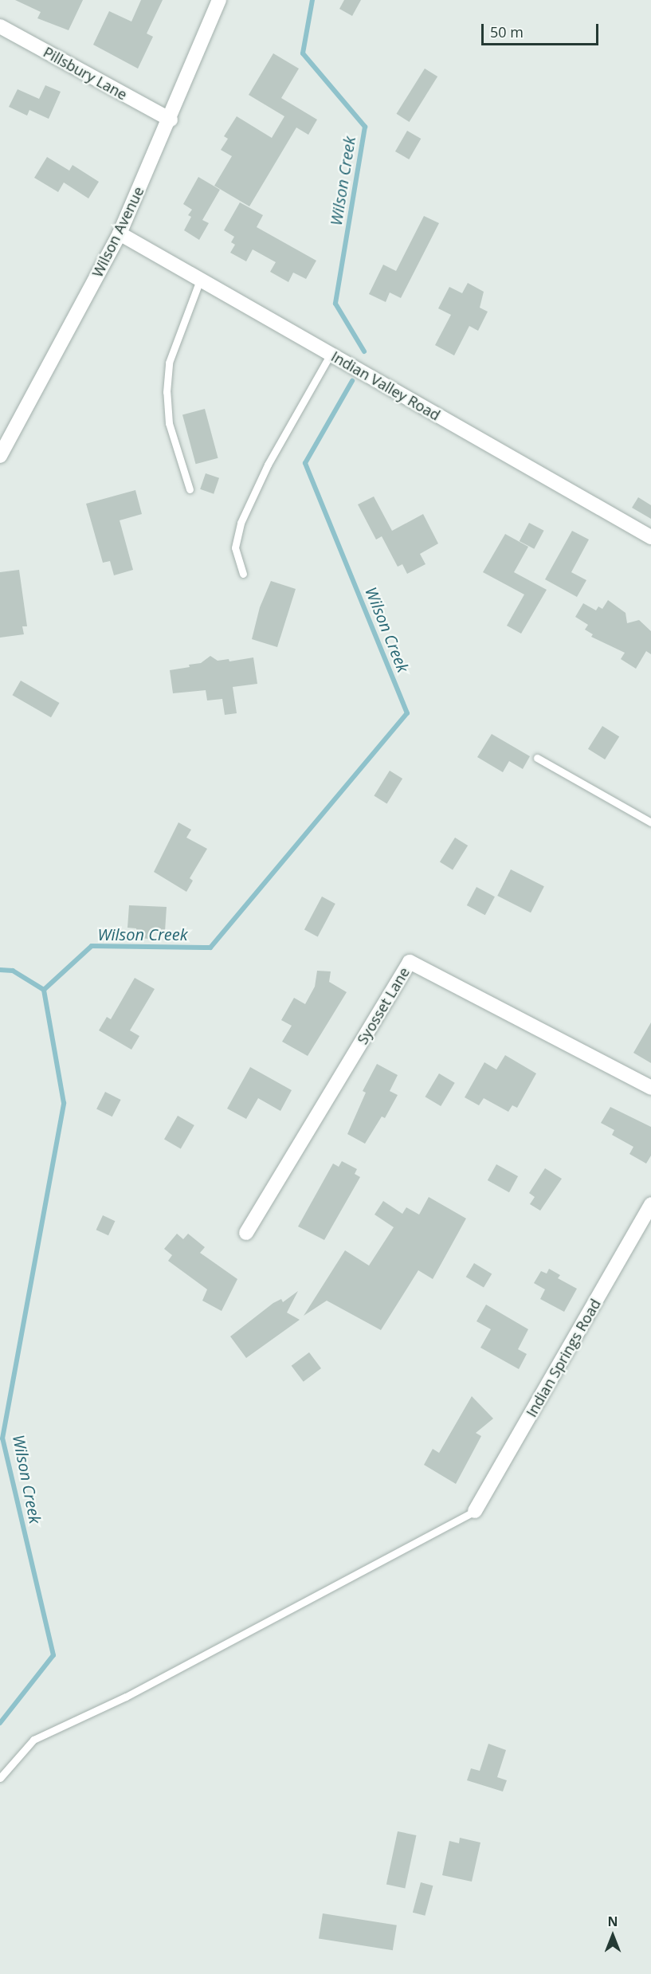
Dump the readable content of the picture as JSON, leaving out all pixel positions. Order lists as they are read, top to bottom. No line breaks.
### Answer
{"streets":{"street":["Pillsbury Lane","Wilson Avenue","Indian Valley Road","Syosset Lane","Indian Springs Road"]},"crossings":[["Pillsbury Lane","Wilson Avenue"],["Wilson Avenue","Indian Valley Road"]],"water":["Wilson Creek"],"scale_bar":"50 m","north":"top"}
